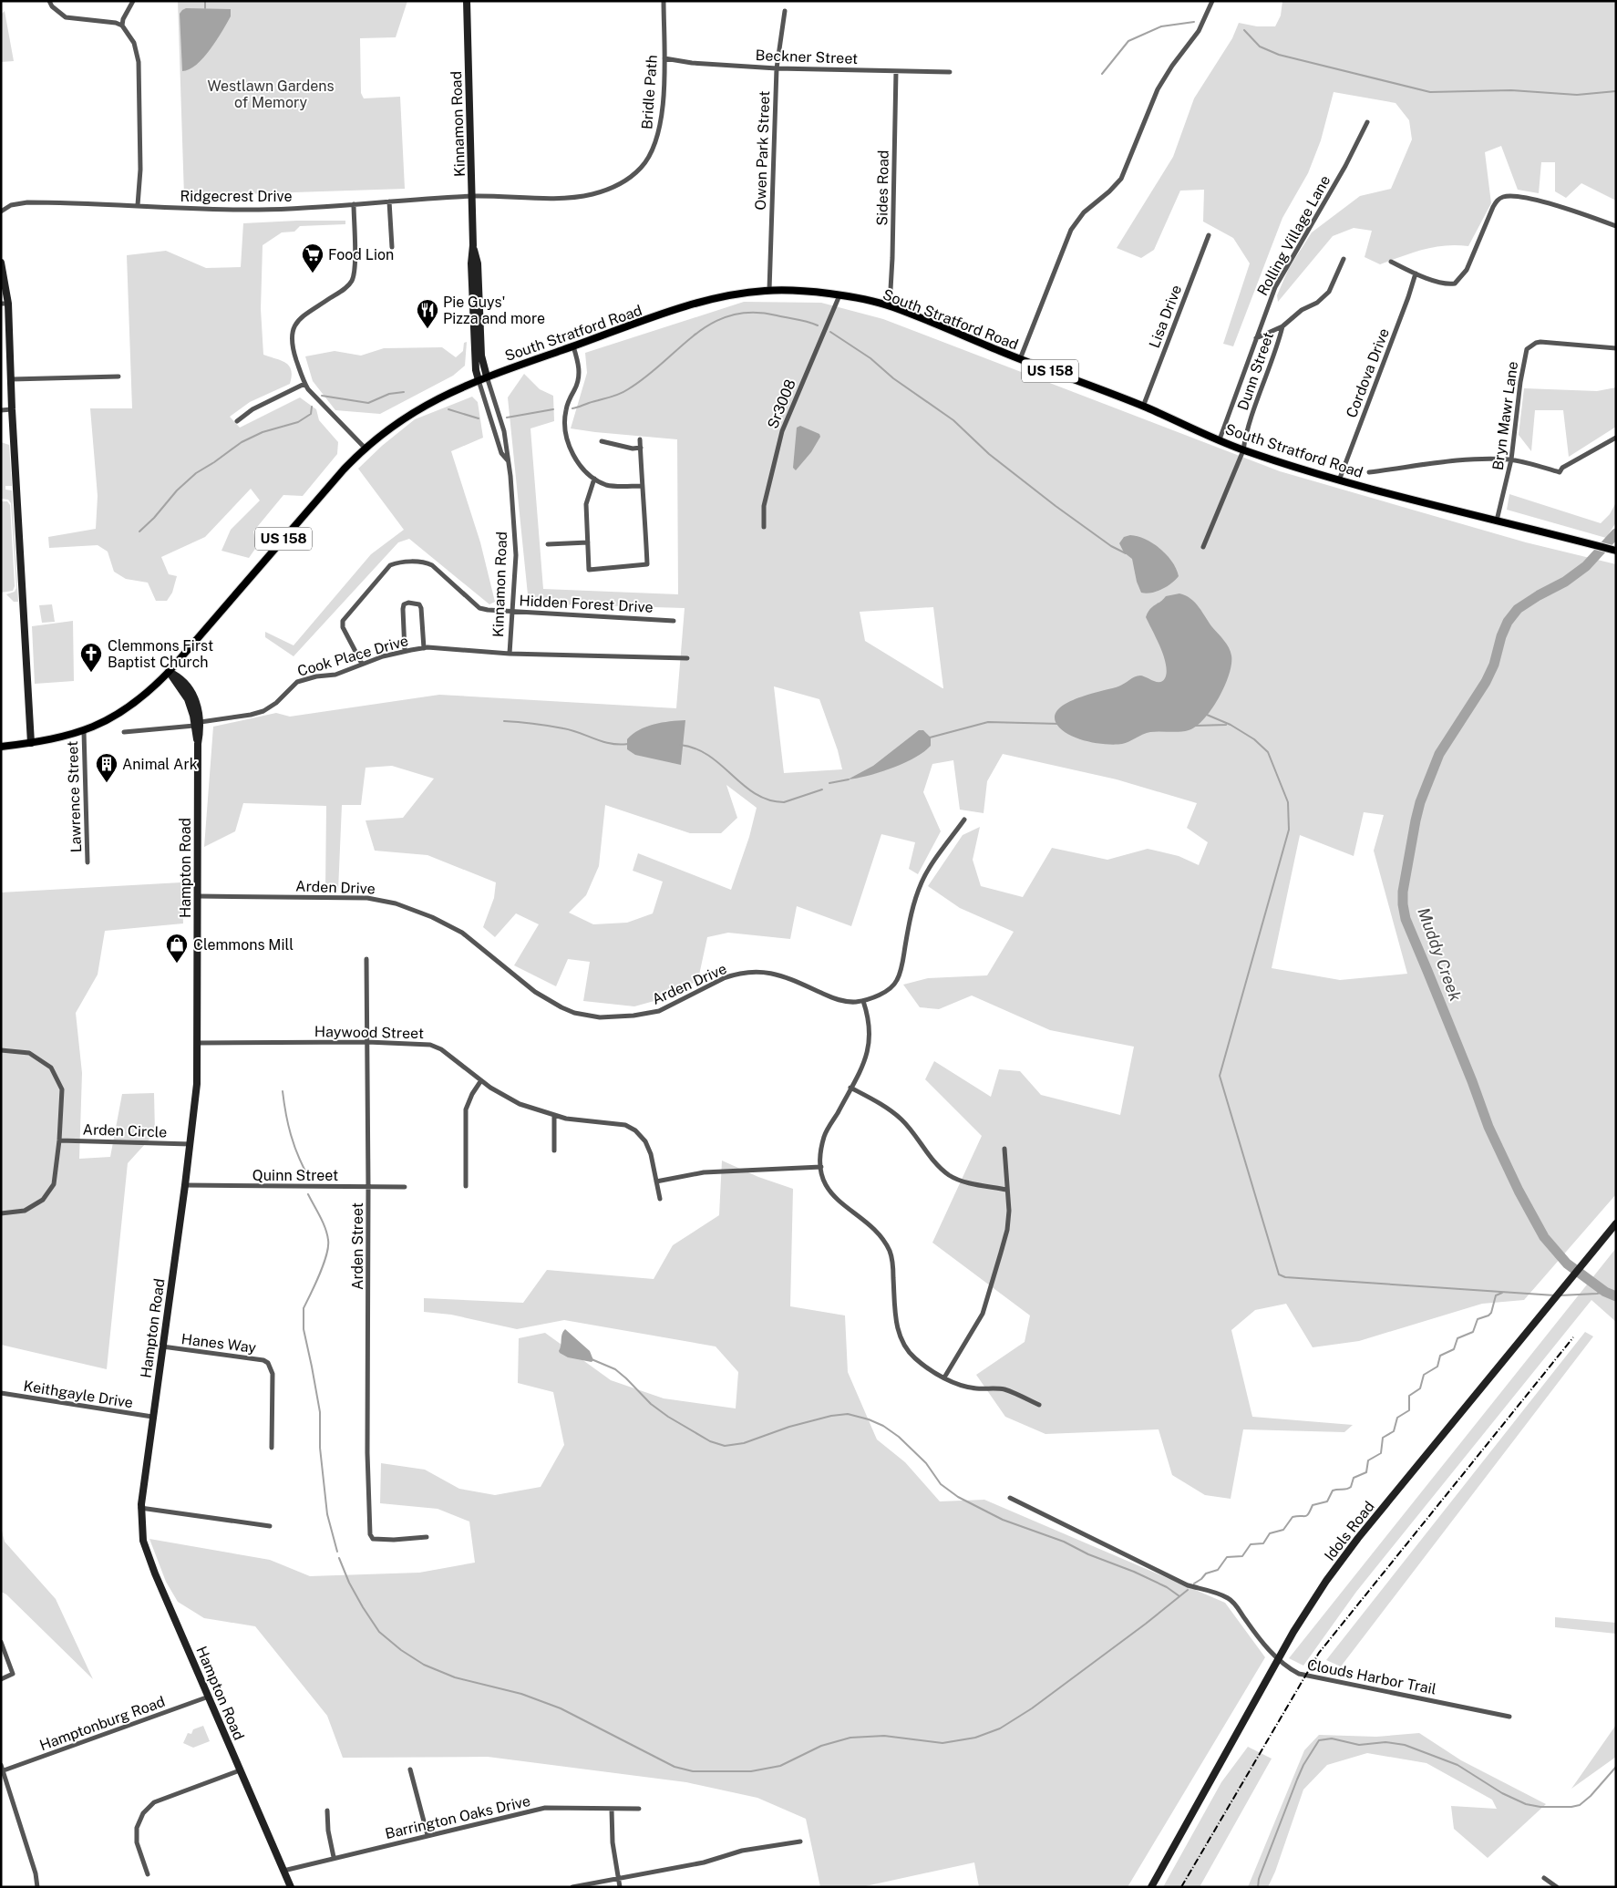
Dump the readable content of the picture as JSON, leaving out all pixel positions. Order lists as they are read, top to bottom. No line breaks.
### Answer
{"streets":{"main road":["Kinnamon Road","South Stratford Road","US 158","Hampton Road","Idols Road"],"street":["Beckner Street","Bridle Path","Owen Park Street","Sides Road","Ridgecrest Drive","Rolling Village Lane","Lisa Drive","Dunn Street","Cordova Drive","Sr3008","Bryn Mawr Lane","Hidden Forest Drive","Cook Place Drive","Lawrence Street","Arden Drive","Haywood Street","Arden Circle","Quinn Street","Arden Street","Hanes Way","Keithgayle Drive","Clouds Harbor Trail","Hamptonburg Road","Barrington Oaks Drive"]},"crossings":[["Beckner Street","Bridle Path"],["Beckner Street","Owen Park Street"],["Beckner Street","Sides Road"],["Bridle Path","Kinnamon Road"],["Bridle Path","Ridgecrest Drive"],["Kinnamon Road","Ridgecrest Drive"],["Kinnamon Road","South Stratford Road"],["Kinnamon Road","US 158"],["Kinnamon Road","Hidden Forest Drive"],["Kinnamon Road","Cook Place Drive"],["Owen Park Street","South Stratford Road"],["Sides Road","South Stratford Road"],["Rolling Village Lane","South Stratford Road"],["Lisa Drive","South Stratford Road"],["South Stratford Road","US 158"],["South Stratford Road","Dunn Street"],["South Stratford Road","Cordova Drive"],["South Stratford Road","Sr3008"],["South Stratford Road","Bryn Mawr Lane"],["US 158","Lawrence Street"],["US 158","Hampton Road"],["Hidden Forest Drive","Cook Place Drive"],["Cook Place Drive","Hampton Road"],["Hampton Road","Arden Drive"],["Hampton Road","Haywood Street"],["Hampton Road","Arden Circle"],["Hampton Road","Quinn Street"],["Hampton Road","Hanes Way"],["Hampton Road","Keithgayle Drive"],["Hampton Road","Hamptonburg Road"],["Hampton Road","Barrington Oaks Drive"],["Haywood Street","Arden Street"],["Quinn Street","Arden Street"],["Idols Road","Clouds Harbor Trail"]],"water":["Muddy Creek"],"parks":["Westlawn Gardens of Memory"],"places":{"supermarket":["Food Lion"],"restaurant":["Pie Guys' Pizza and more"],"church":["Clemmons First Baptist Church"],"building":["Animal Ark"],"shop":["Clemmons Mill"]}}
